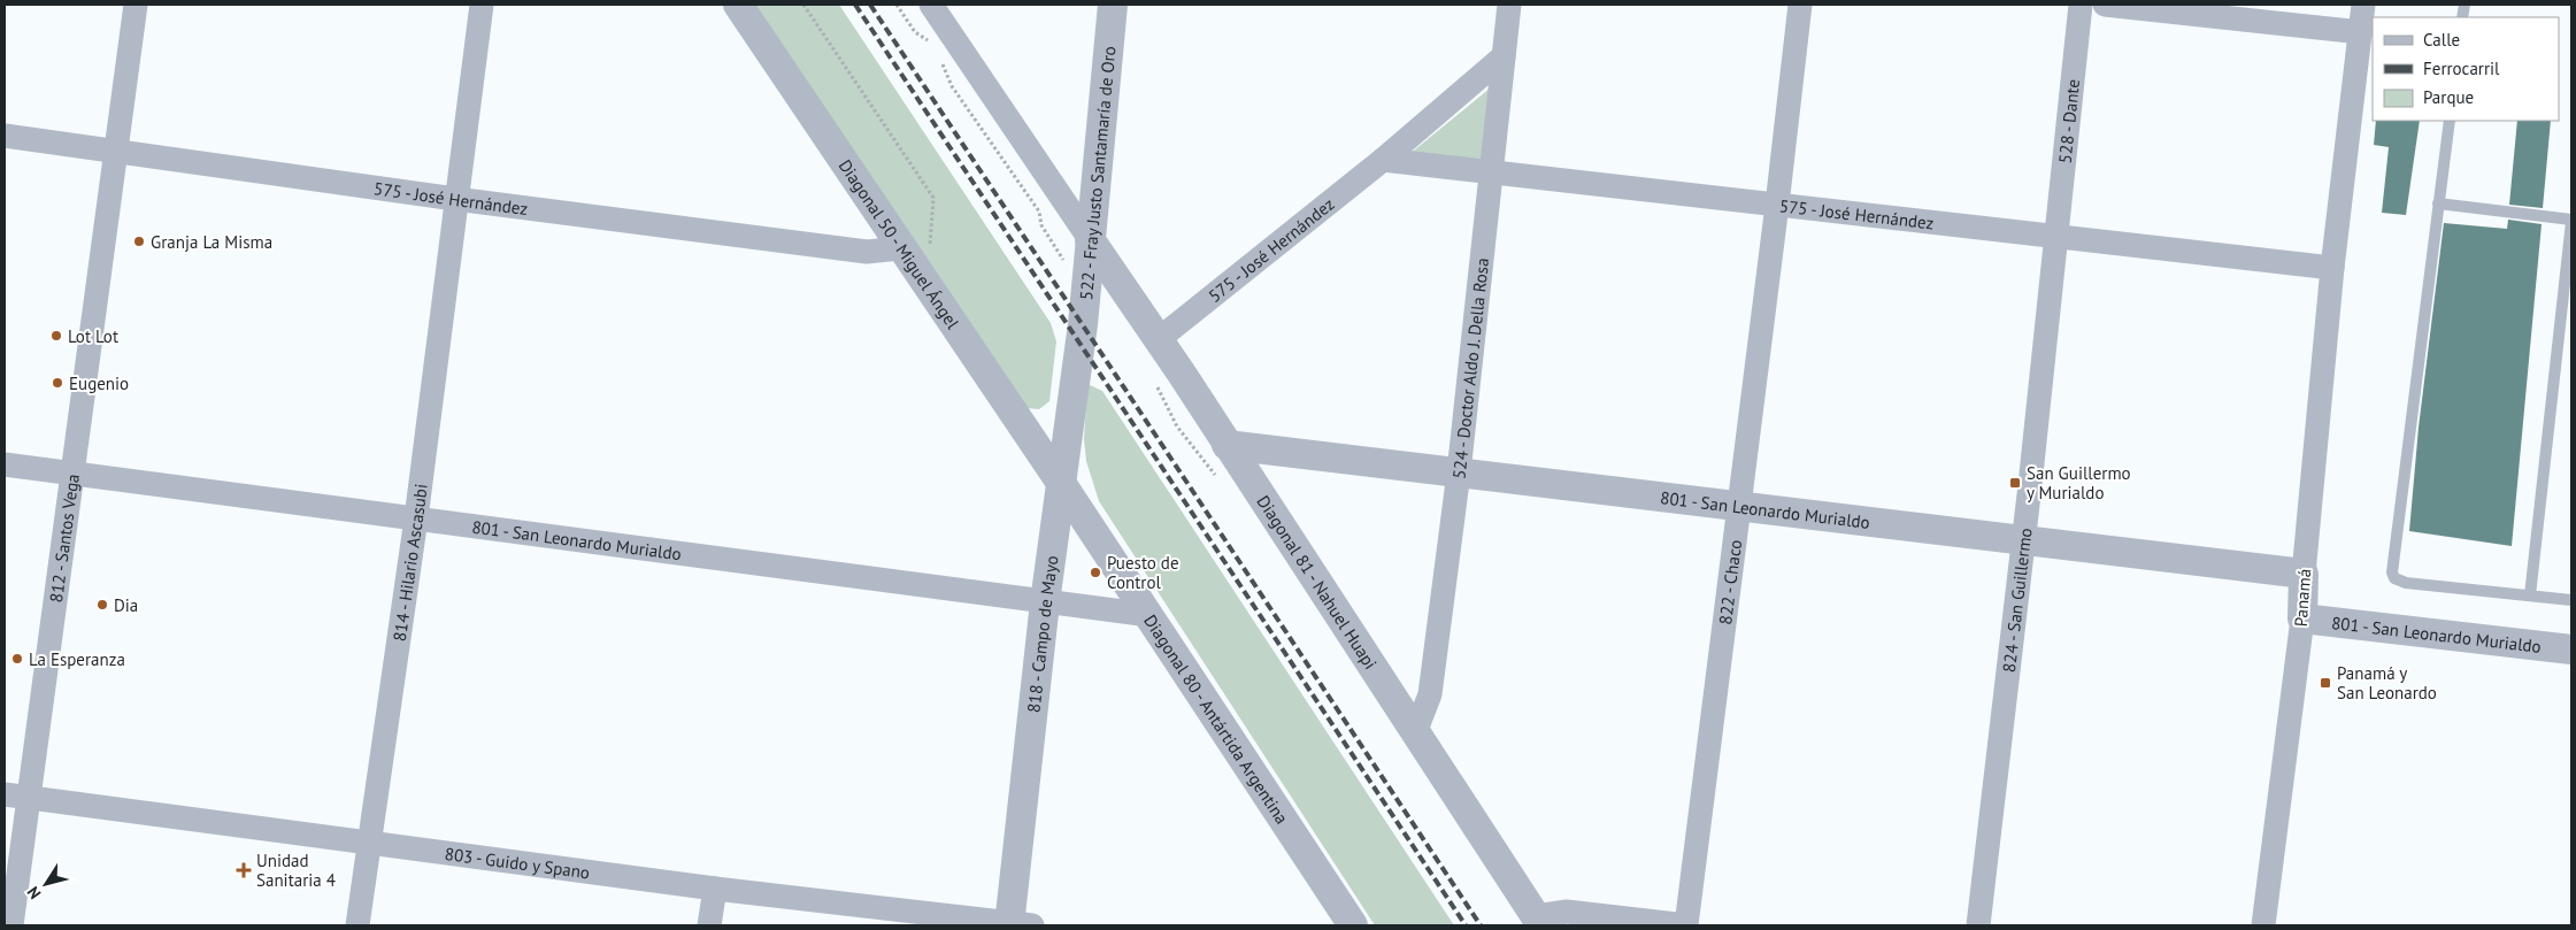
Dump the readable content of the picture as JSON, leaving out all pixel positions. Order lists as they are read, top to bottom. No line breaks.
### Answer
{"streets":{"street":["528 - Dante","522 - Fray Justo Santamaría de Oro","575 - José Hernández","Diagonal 50 - Miguel Ángel","524 - Doctor Aldo J. Della Rosa","801 - San Leonardo Murialdo","812 - Santos Vega","814 - Hilario Ascasubi","Diagonal 81 - Nahuel Huapi","822 - Chaco","Panamá","824 - San Guillermo","818 - Campo de Mayo","Diagonal 80 - Antártida Argentina","803 - Guido y Spano"]},"crossings":[["528 - Dante","575 - José Hernández"],["528 - Dante","824 - San Guillermo"],["522 - Fray Justo Santamaría de Oro","Diagonal 81 - Nahuel Huapi"],["522 - Fray Justo Santamaría de Oro","818 - Campo de Mayo"],["575 - José Hernández","Diagonal 50 - Miguel Ángel"],["575 - José Hernández","524 - Doctor Aldo J. Della Rosa"],["575 - José Hernández","812 - Santos Vega"],["575 - José Hernández","814 - Hilario Ascasubi"],["575 - José Hernández","Diagonal 81 - Nahuel Huapi"],["575 - José Hernández","822 - Chaco"],["575 - José Hernández","Panamá"],["575 - José Hernández","824 - San Guillermo"],["Diagonal 50 - Miguel Ángel","818 - Campo de Mayo"],["Diagonal 50 - Miguel Ángel","Diagonal 80 - Antártida Argentina"],["524 - Doctor Aldo J. Della Rosa","801 - San Leonardo Murialdo"],["524 - Doctor Aldo J. Della Rosa","Diagonal 81 - Nahuel Huapi"],["801 - San Leonardo Murialdo","812 - Santos Vega"],["801 - San Leonardo Murialdo","814 - Hilario Ascasubi"],["801 - San Leonardo Murialdo","Diagonal 81 - Nahuel Huapi"],["801 - San Leonardo Murialdo","822 - Chaco"],["801 - San Leonardo Murialdo","Panamá"],["801 - San Leonardo Murialdo","824 - San Guillermo"],["801 - San Leonardo Murialdo","818 - Campo de Mayo"],["801 - San Leonardo Murialdo","Diagonal 80 - Antártida Argentina"],["812 - Santos Vega","803 - Guido y Spano"],["814 - Hilario Ascasubi","803 - Guido y Spano"],["818 - Campo de Mayo","Diagonal 80 - Antártida Argentina"],["818 - Campo de Mayo","803 - Guido y Spano"]],"places":{"other":["Granja La Misma","Lot Lot","Eugenio","Puesto de Control","Dia","La Esperanza"],"transit":["San Guillermo y Murialdo","Panamá y San Leonardo"],"health":["Unidad Sanitaria 4"]},"legend":["Calle","Ferrocarril","Parque"],"north":"bottom left"}
